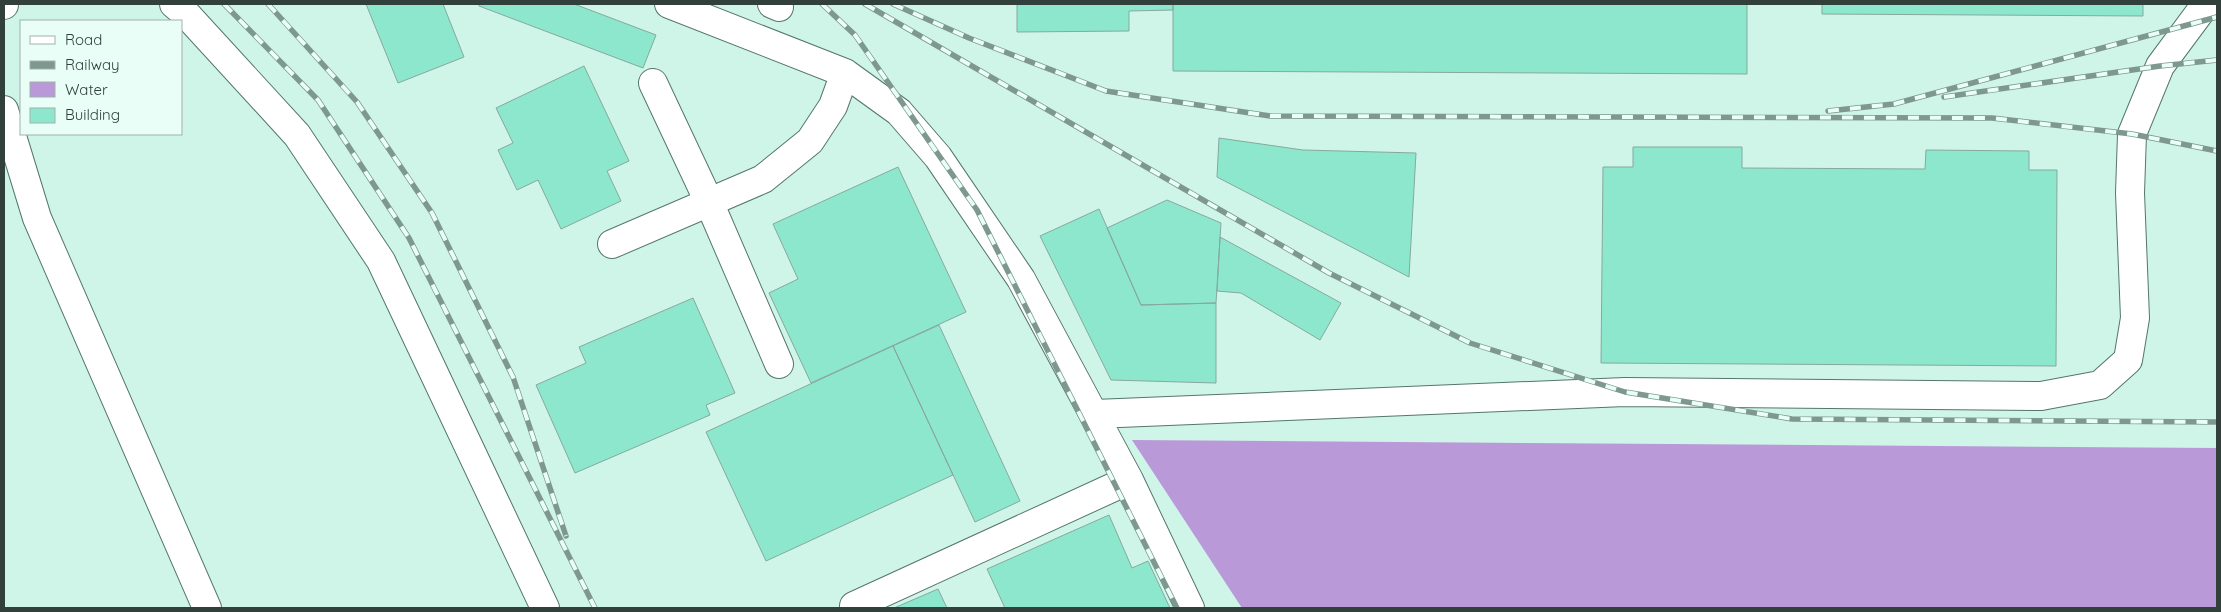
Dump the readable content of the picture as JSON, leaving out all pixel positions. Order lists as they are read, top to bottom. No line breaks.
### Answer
{"legend":["Road","Railway","Water","Building"]}
